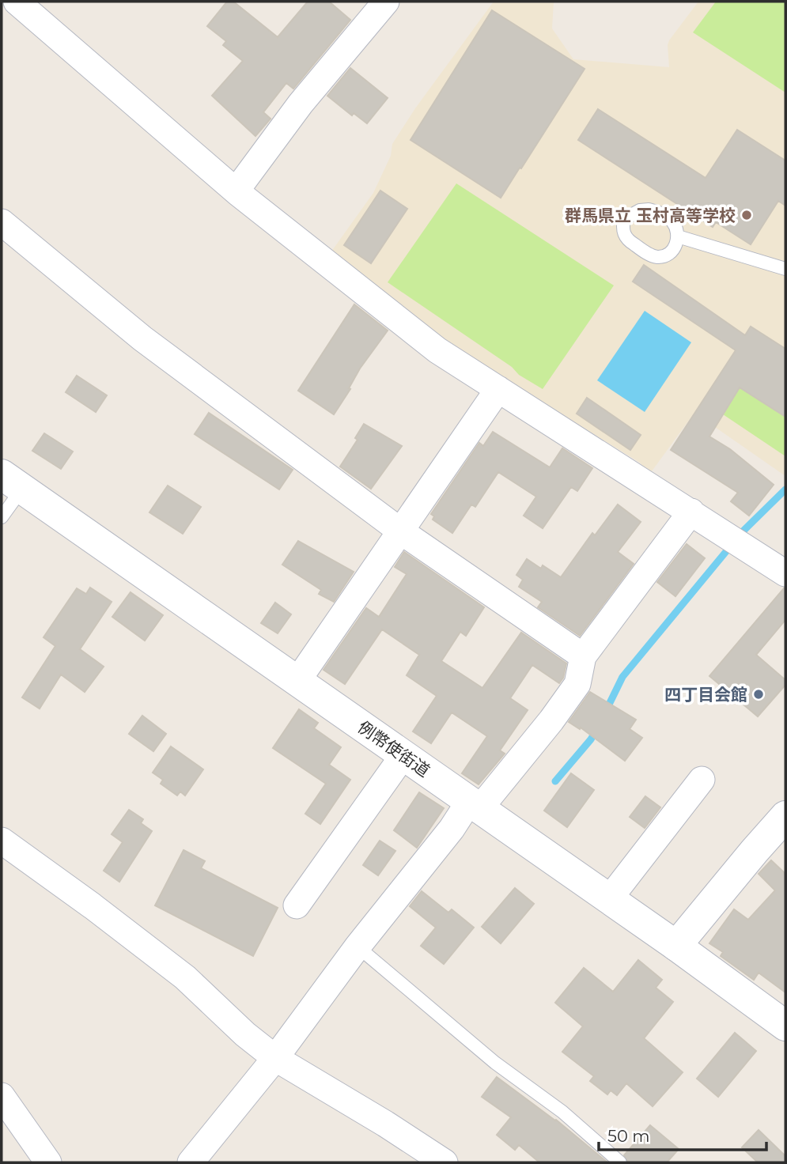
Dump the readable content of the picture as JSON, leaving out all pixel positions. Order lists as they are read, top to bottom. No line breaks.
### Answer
{"streets":{"main road":["例幣使街道"]},"places":["群馬県立 玉村高等学校","四丁目会館"],"scale_bar":"50 m"}
